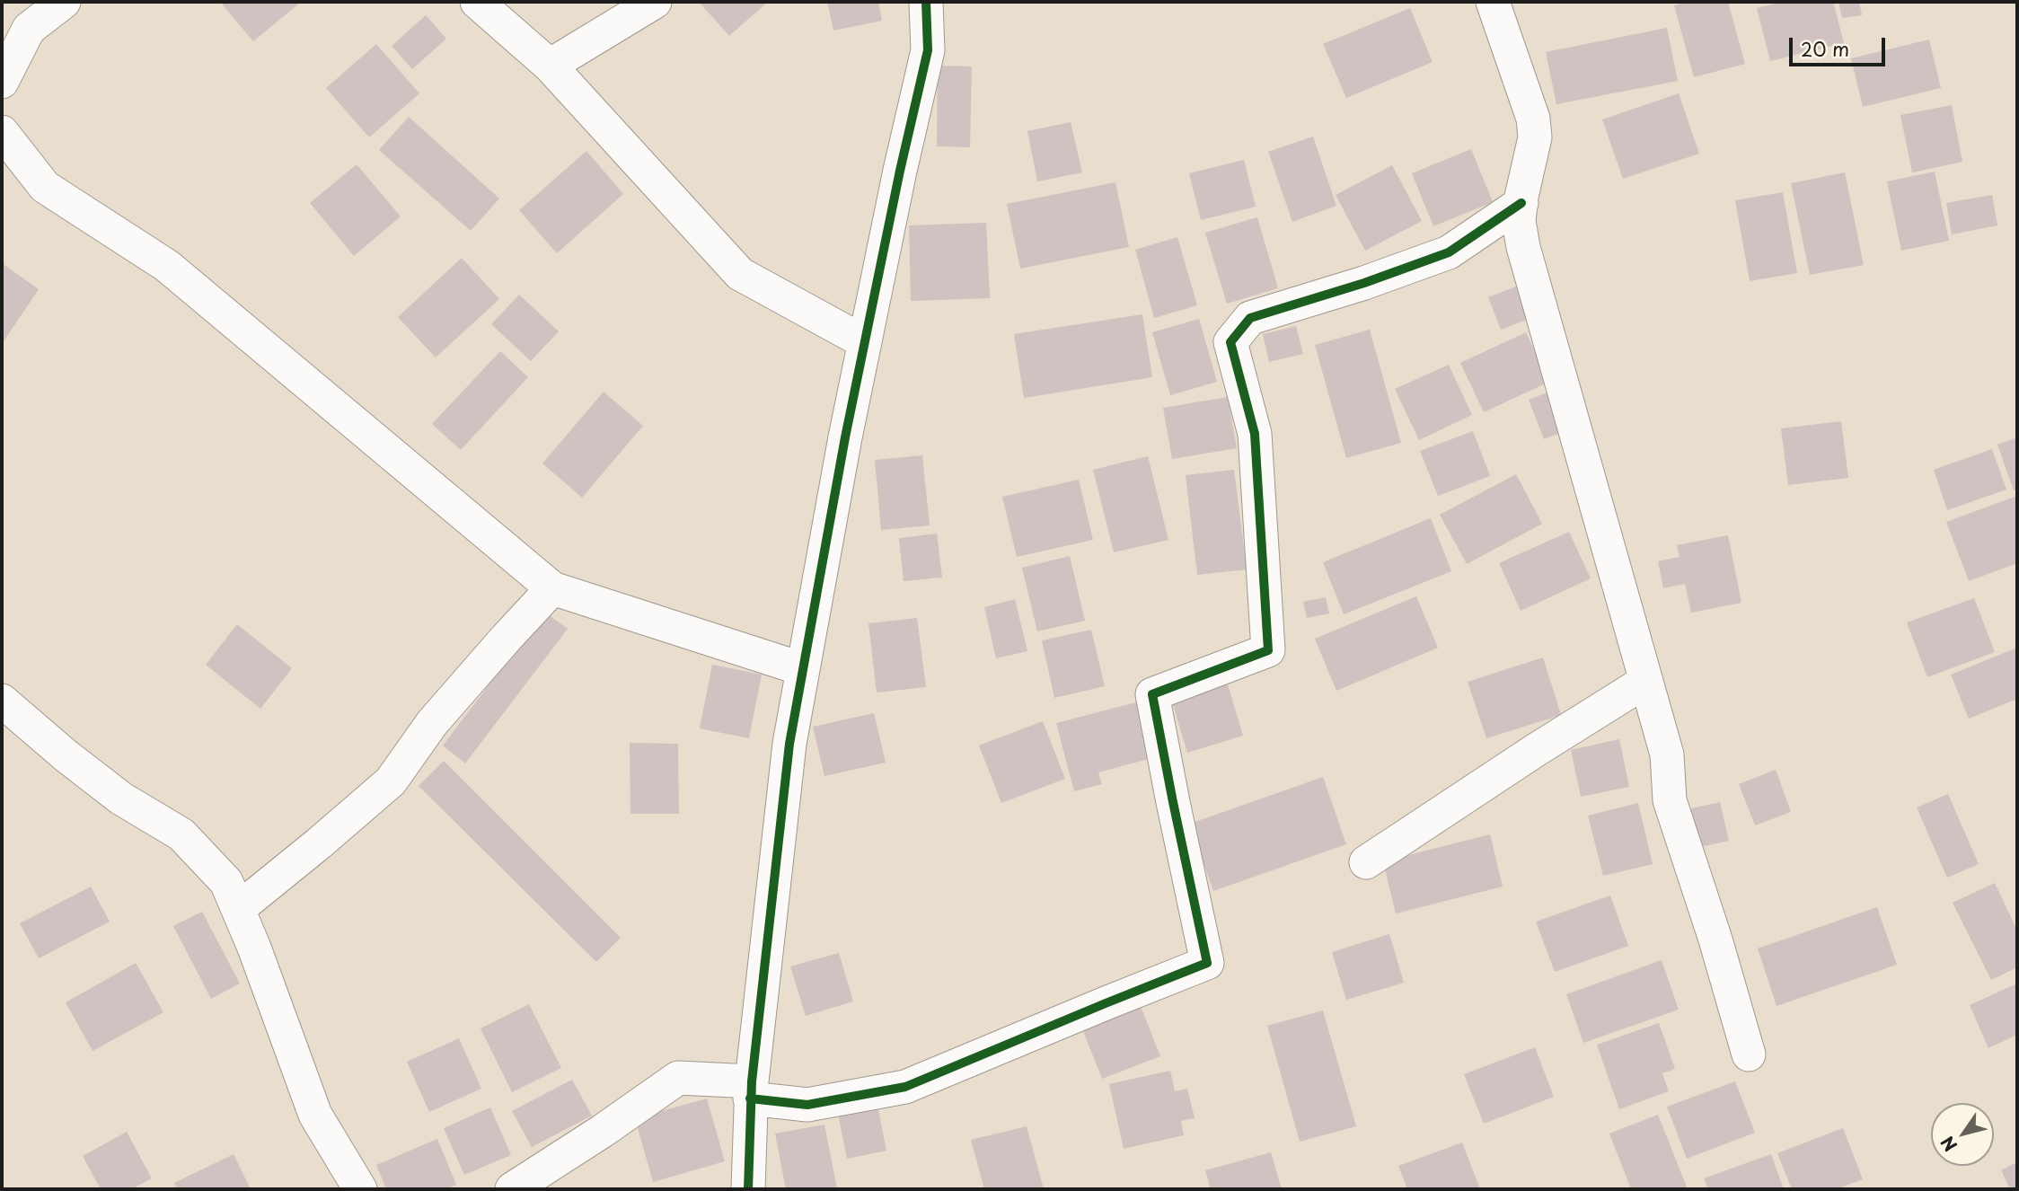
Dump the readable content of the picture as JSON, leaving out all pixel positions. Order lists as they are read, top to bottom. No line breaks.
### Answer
{"scale_bar":"20 m","north":"bottom left"}
